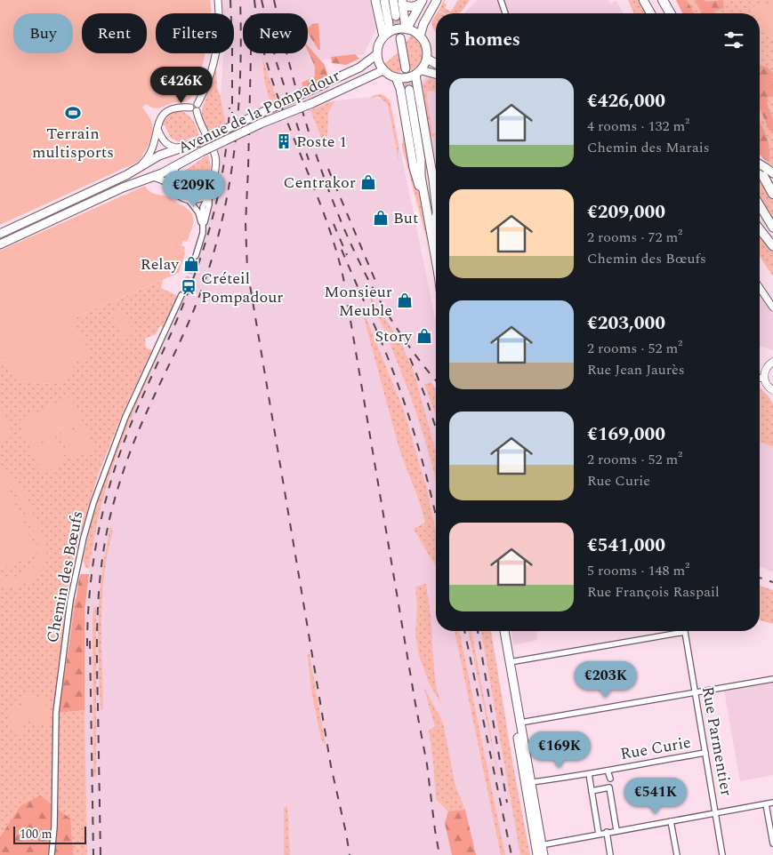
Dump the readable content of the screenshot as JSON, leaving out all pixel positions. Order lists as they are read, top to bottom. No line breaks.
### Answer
{"streets":{"main road":["Avenue de la Pompadour"],"street":["Chemin des Bœufs","Rue Parmentier","Rue Curie"]},"crossings":[["Rue Parmentier","Rue Curie"]],"places":{"sports":["Terrain multisports"],"building":["Poste 1"],"shop":["Centrakor","But","Relay","Monsieur Meuble","Story"],"station":["Créteil Pompadour"]},"scale_bar":"100 m","page":{"chip":["Buy","Rent","Filters","New"],"heading":"5 homes","price":["€426K","€209K","€203K","€169K","€541K"],"list":[{"name":"€426,000","note":"4 rooms · 132 m² · Chemin des Marais"},{"name":"€209,000","note":"2 rooms · 72 m² · Chemin des Bœufs"},{"name":"€203,000","note":"2 rooms · 52 m² · Rue Jean Jaurès"},{"name":"€169,000","note":"2 rooms · 52 m² · Rue Curie"},{"name":"€541,000","note":"5 rooms · 148 m² · Rue François Raspail"}],"scale":"100 m"}}
